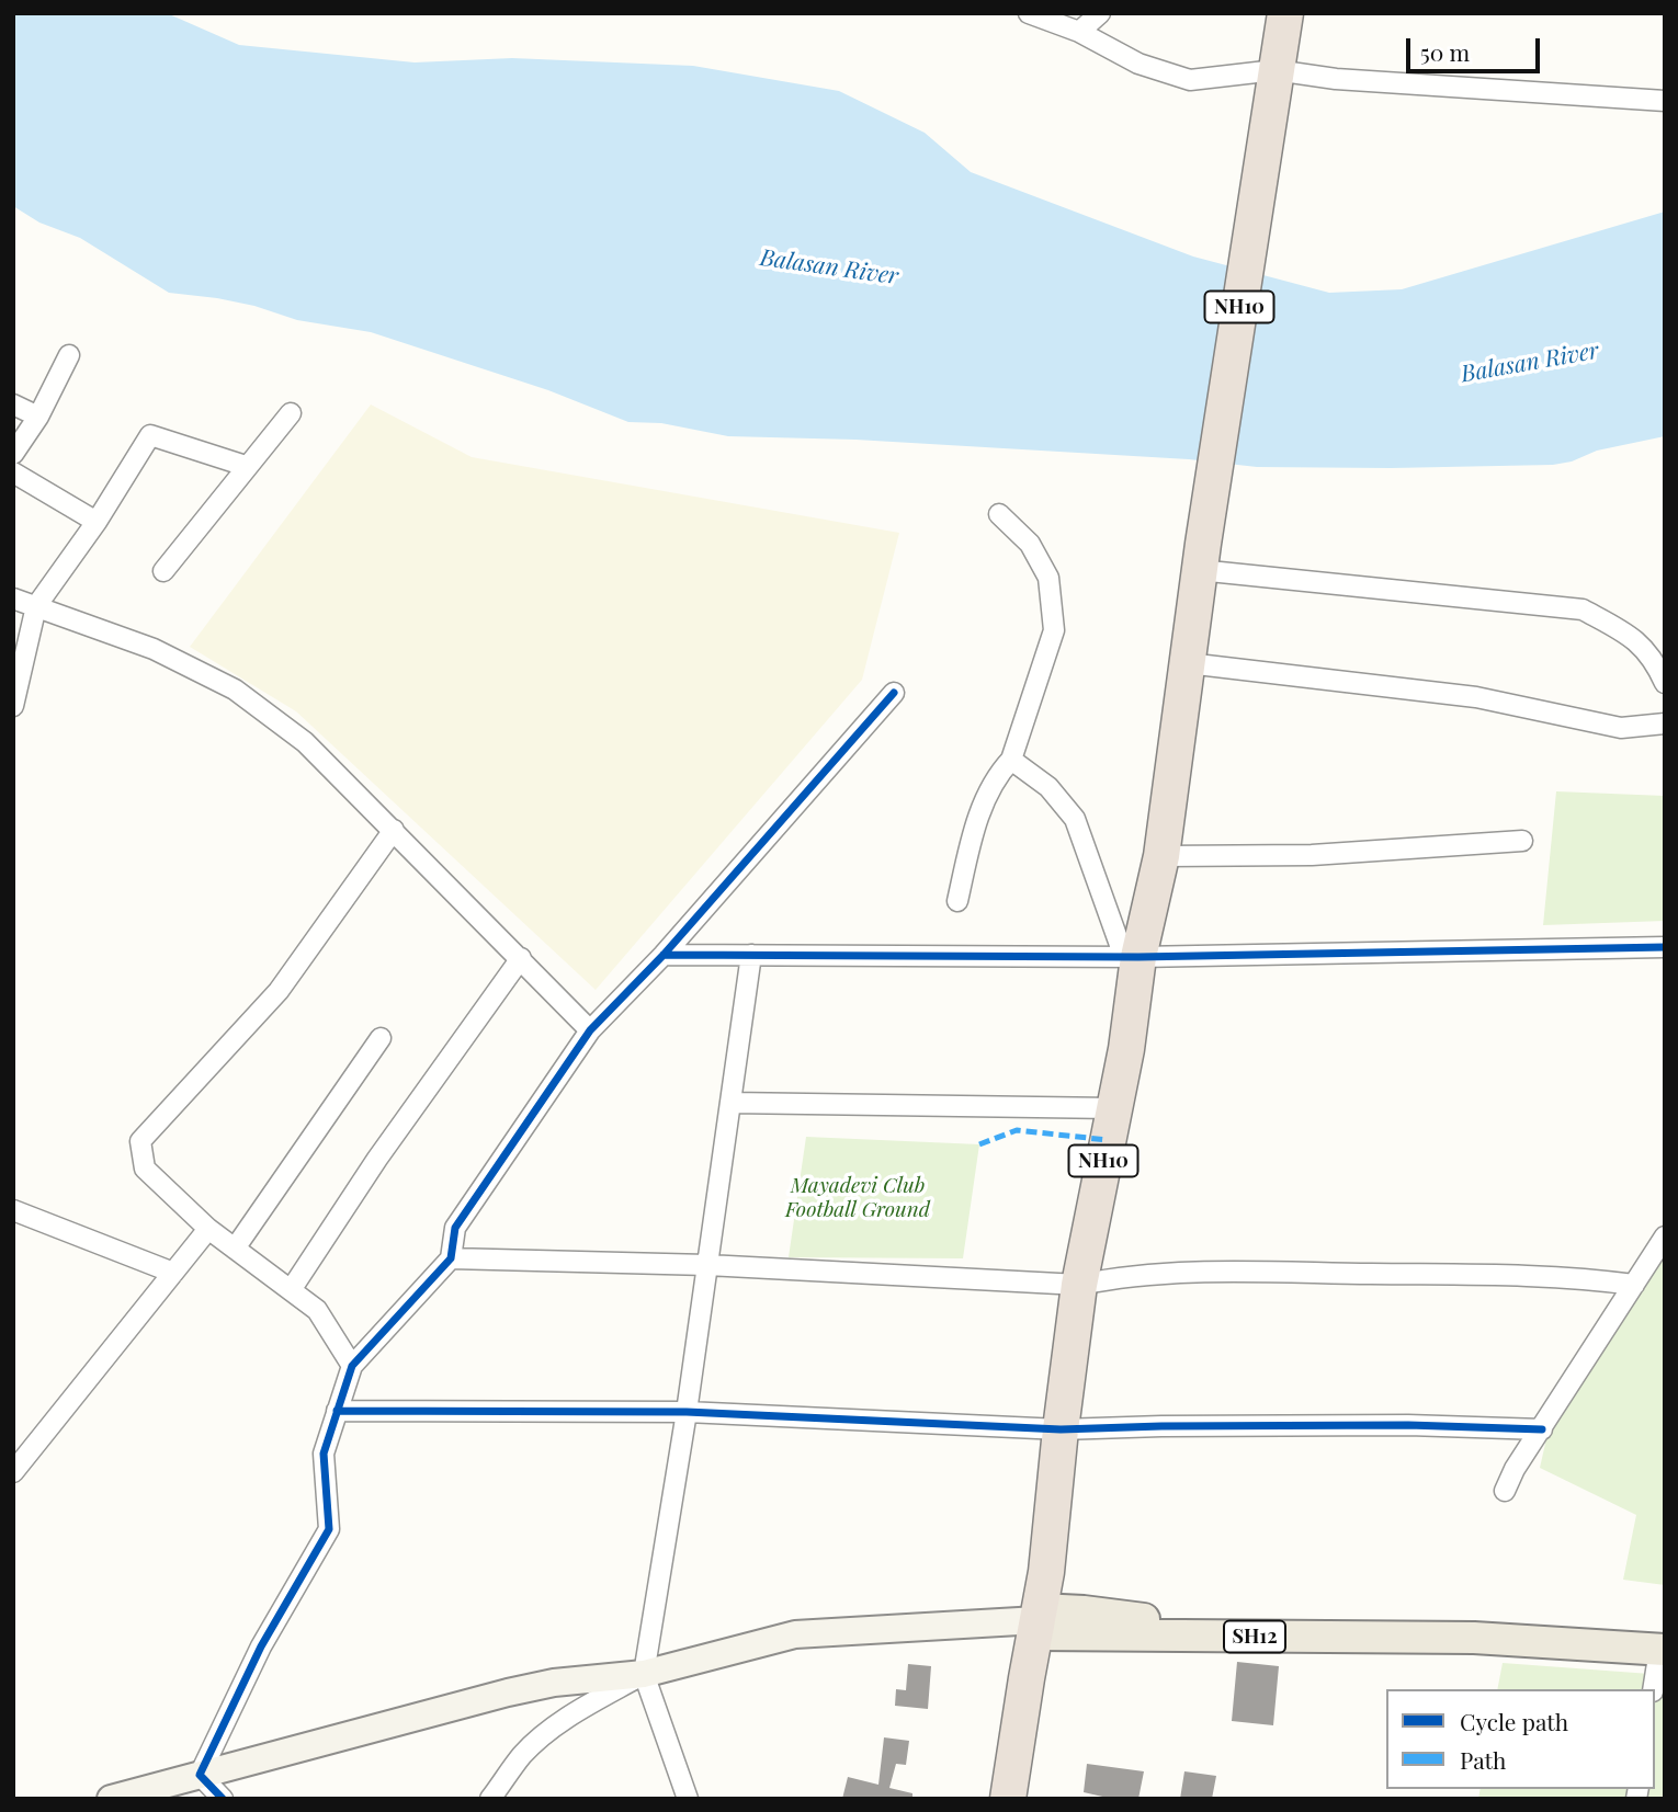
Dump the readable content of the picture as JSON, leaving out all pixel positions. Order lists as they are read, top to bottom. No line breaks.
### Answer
{"streets":{"highway":["NH10"],"main road":["SH12"]},"crossings":[["NH10","SH12"]],"water":["Balasan River"],"parks":["Mayadevi Club Football Ground"],"legend":["Cycle path","Path"],"scale_bar":"50 m"}
